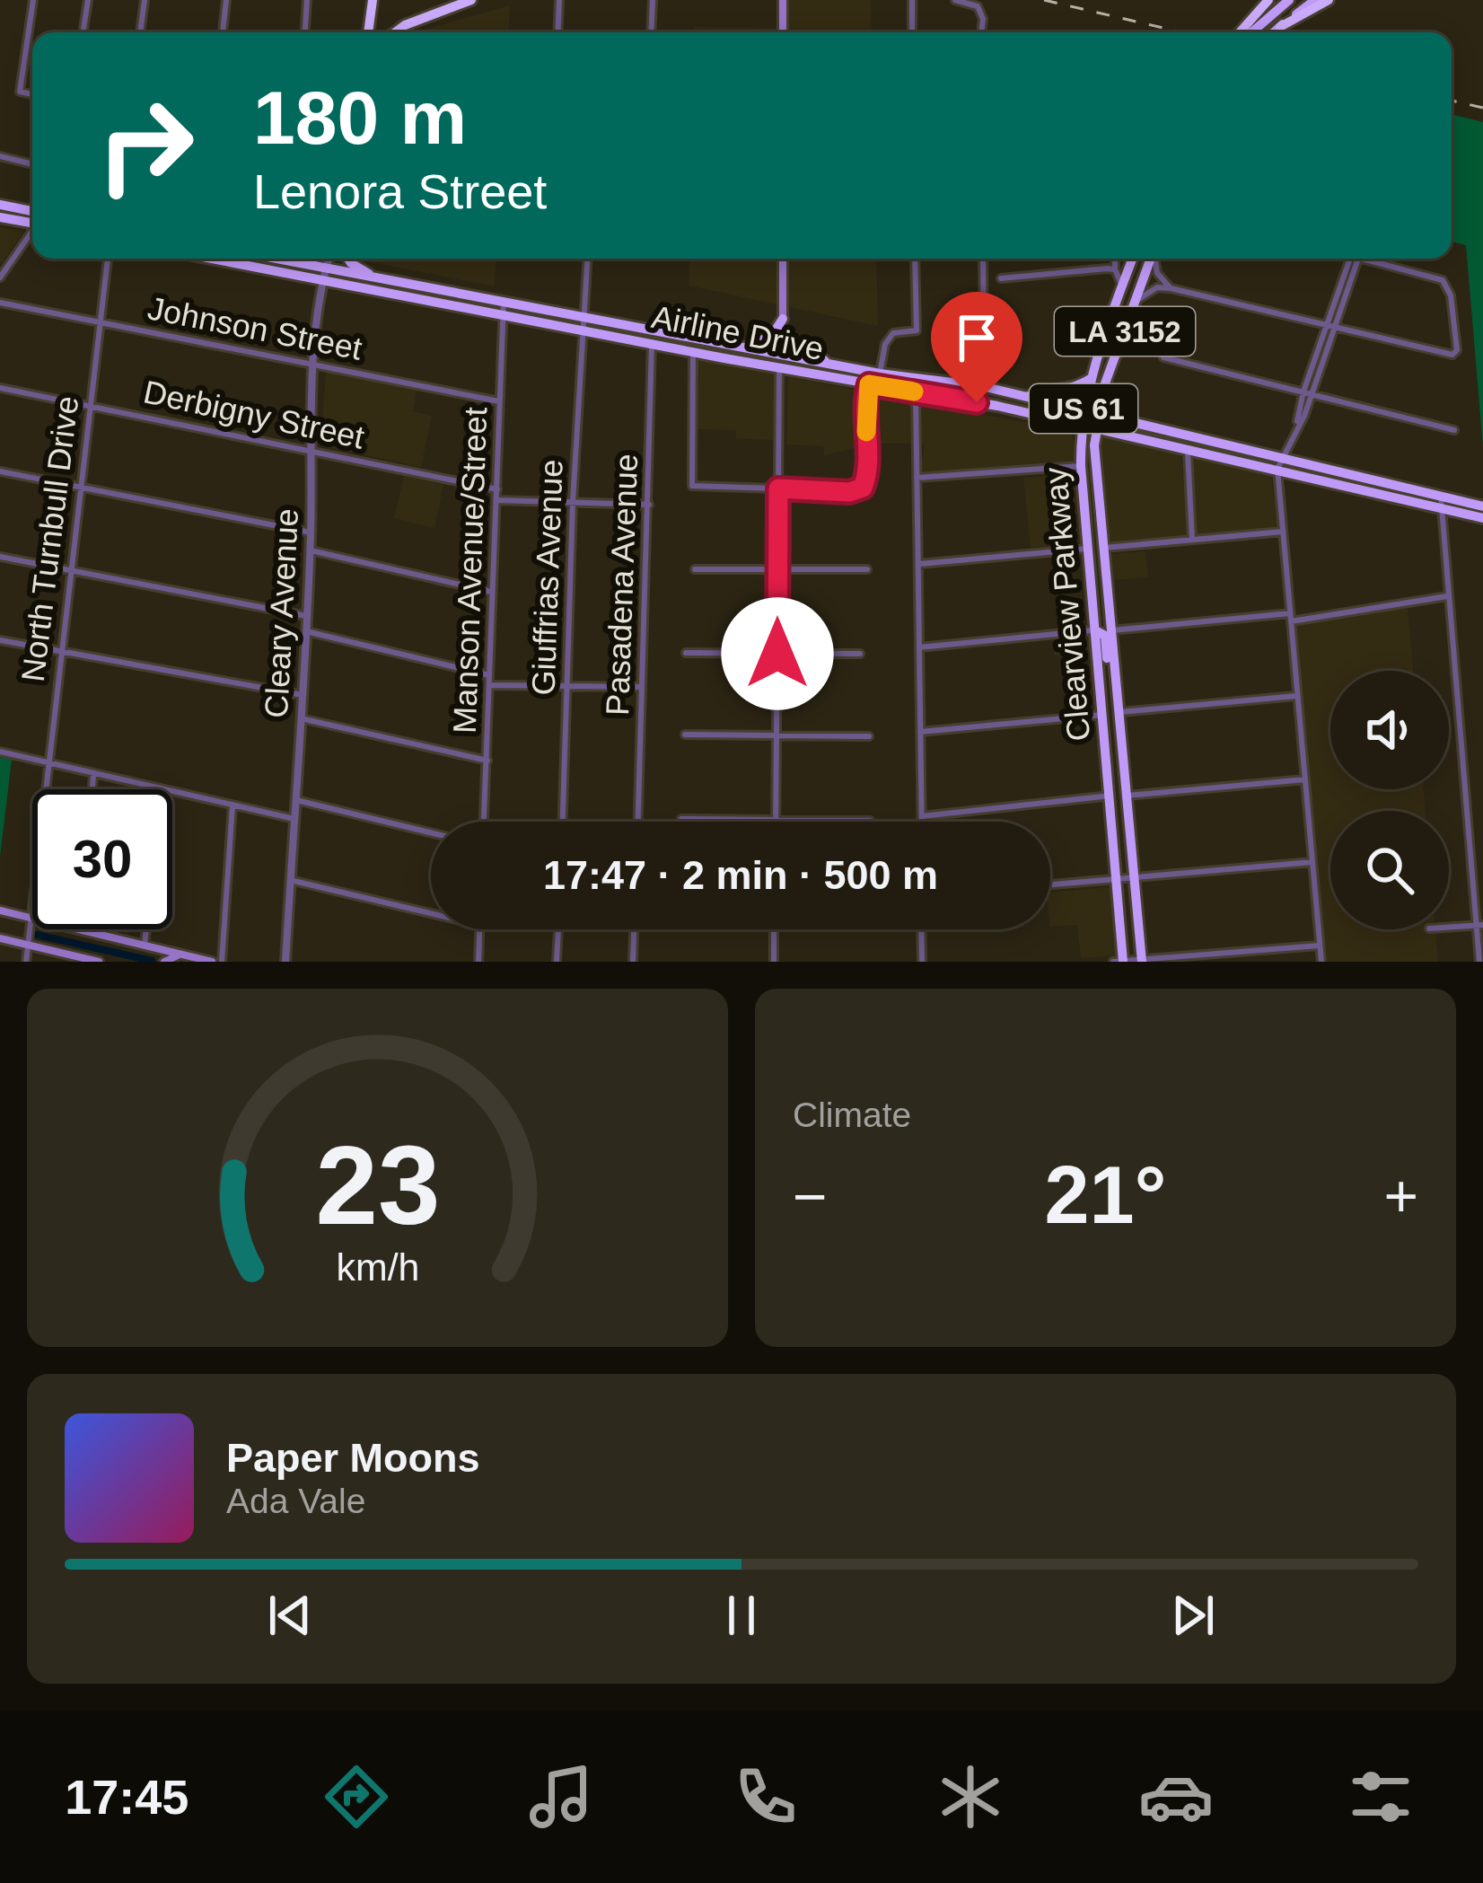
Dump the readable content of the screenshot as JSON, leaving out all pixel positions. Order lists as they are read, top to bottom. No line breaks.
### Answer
{"streets":{"highway":["LA 3152","Airline Drive","US 61","Clearview Parkway"],"street":["Johnson Street","Derbigny Street","North Turnbull Drive","Manson Avenue/Street","Giuffrias Avenue","Pasadena Avenue","Cleary Avenue"]},"crossings":[["Johnson Street","North Turnbull Drive"],["Johnson Street","Manson Avenue/Street"],["Johnson Street","Cleary Avenue"],["LA 3152","Airline Drive"],["LA 3152","Clearview Parkway"],["Airline Drive","Manson Avenue/Street"],["Airline Drive","Giuffrias Avenue"],["Airline Drive","Pasadena Avenue"],["Airline Drive","Clearview Parkway"],["Airline Drive","Cleary Avenue"],["Derbigny Street","North Turnbull Drive"],["Derbigny Street","Manson Avenue/Street"],["Derbigny Street","Cleary Avenue"]],"page":{"turn":["180 m","Lenora Street"],"limit":"30","trip":"17:47 · 2 min · 500 m","tile":"Climate","heat":["−","21°","+"],"song":["Paper Moons","Ada Vale"],"tabs":"17:45","gauge":["23","km/h"]}}
